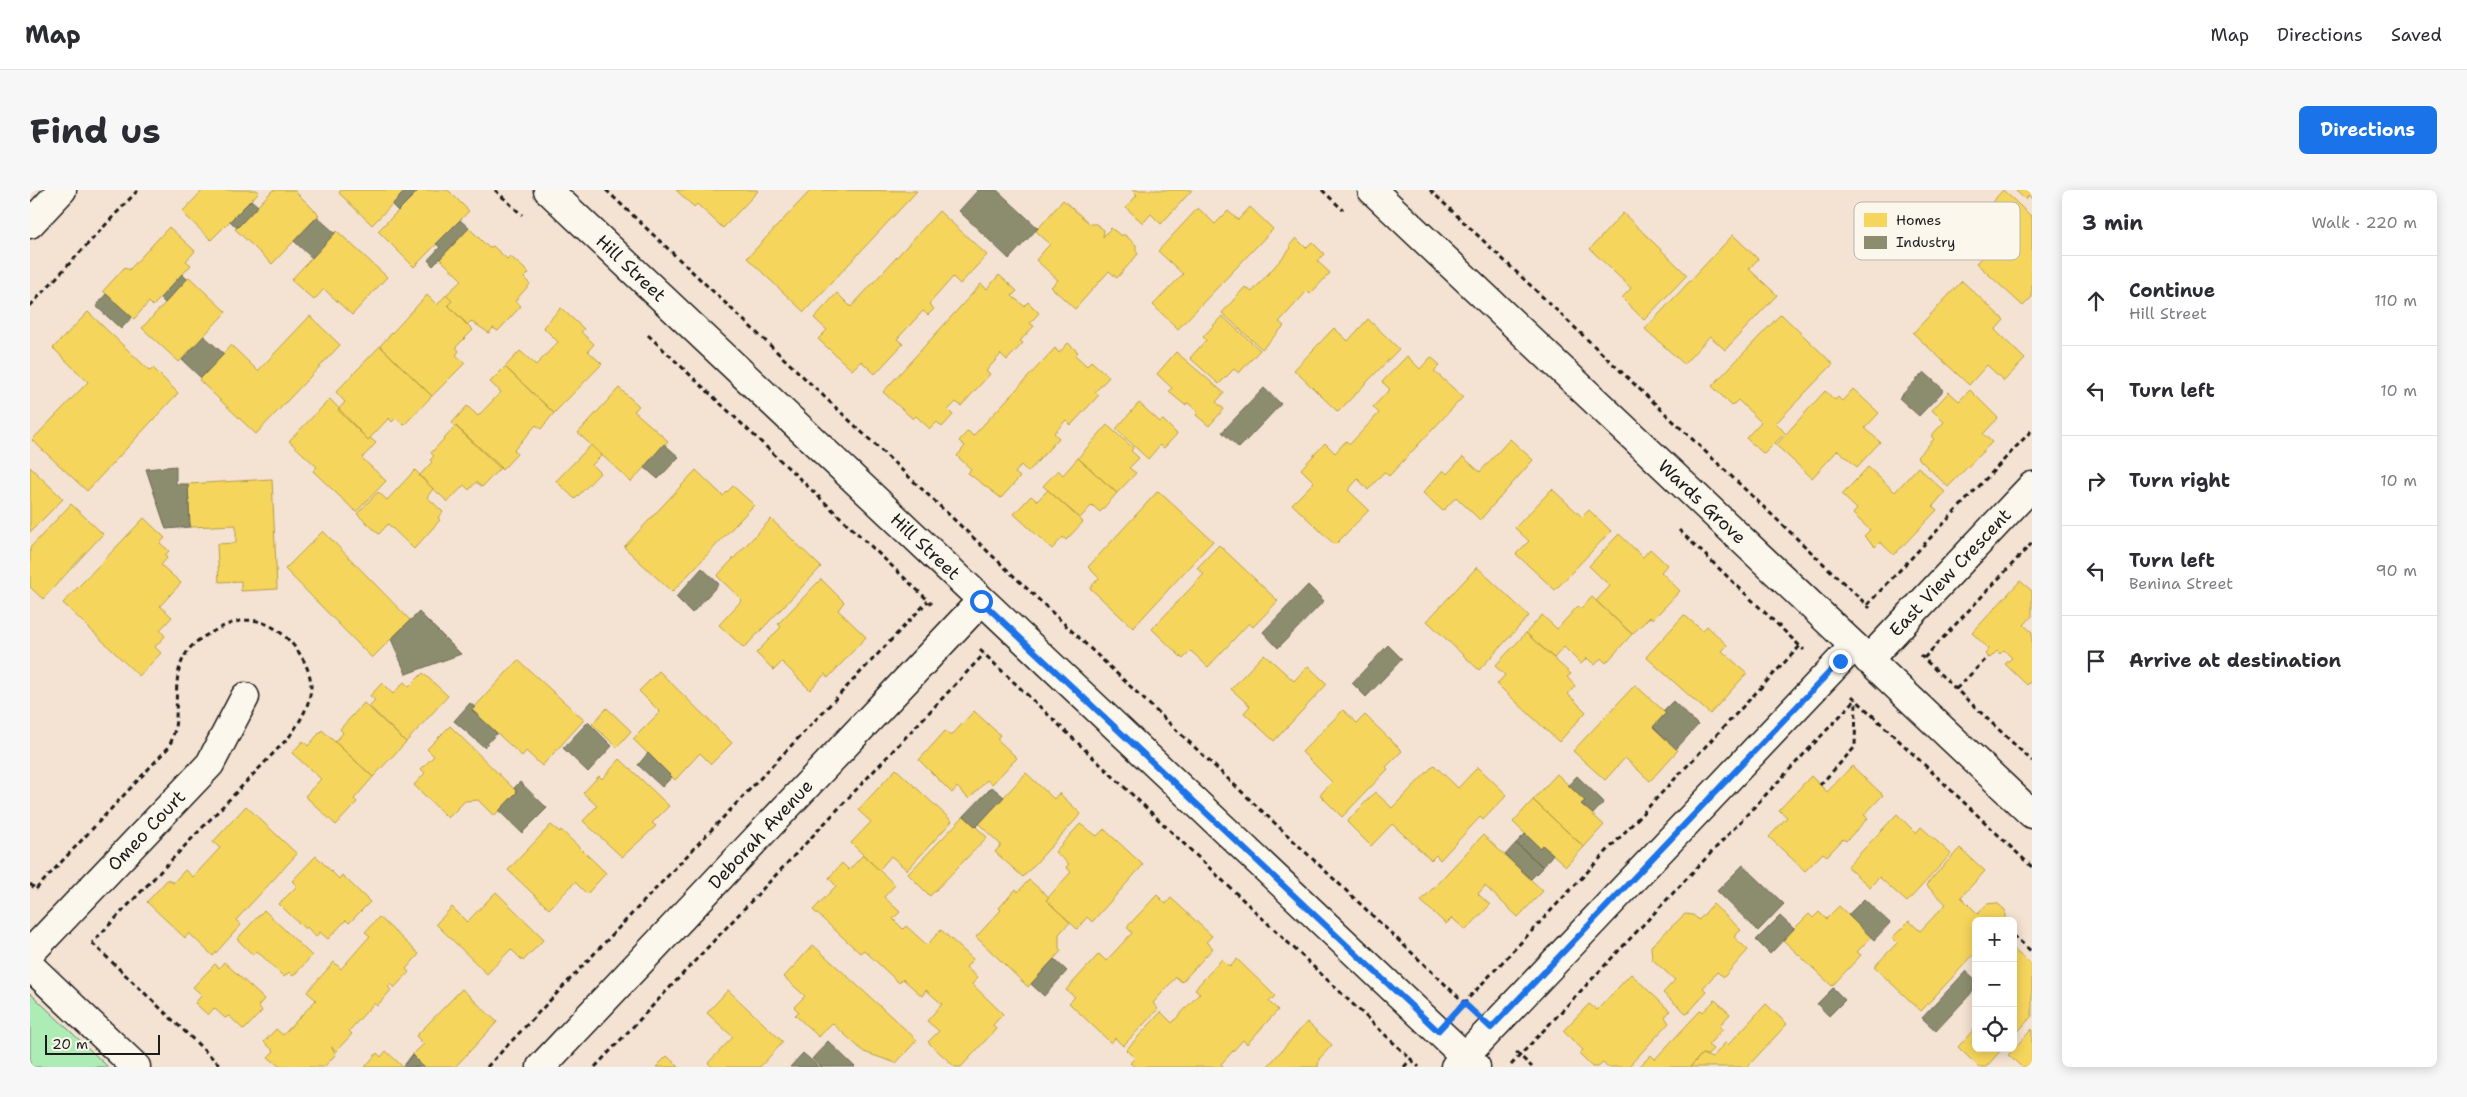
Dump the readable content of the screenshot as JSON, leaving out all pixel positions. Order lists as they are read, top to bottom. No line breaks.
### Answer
{"streets":{"street":["Hill Street","Wards Grove","East View Crescent","Omeo Court","Deborah Avenue"]},"crossings":[["Hill Street","East View Crescent"],["Hill Street","Deborah Avenue"],["Wards Grove","East View Crescent"]],"legend":["Homes","Industry"],"scale_bar":"20 m","page":{"header":"Map","nav":["Map","Directions","Saved"],"buttons":"Directions","title":"Find us","heading":["3 min","Walk · 220 m"],"list":[["Continue","Hill Street","110 m"],["Turn left","10 m"],["Turn right","10 m"],["Turn left","Benina Street","90 m"],"Arrive at destination"],"map_buttons":["+","−"],"scale":"20 m"}}
